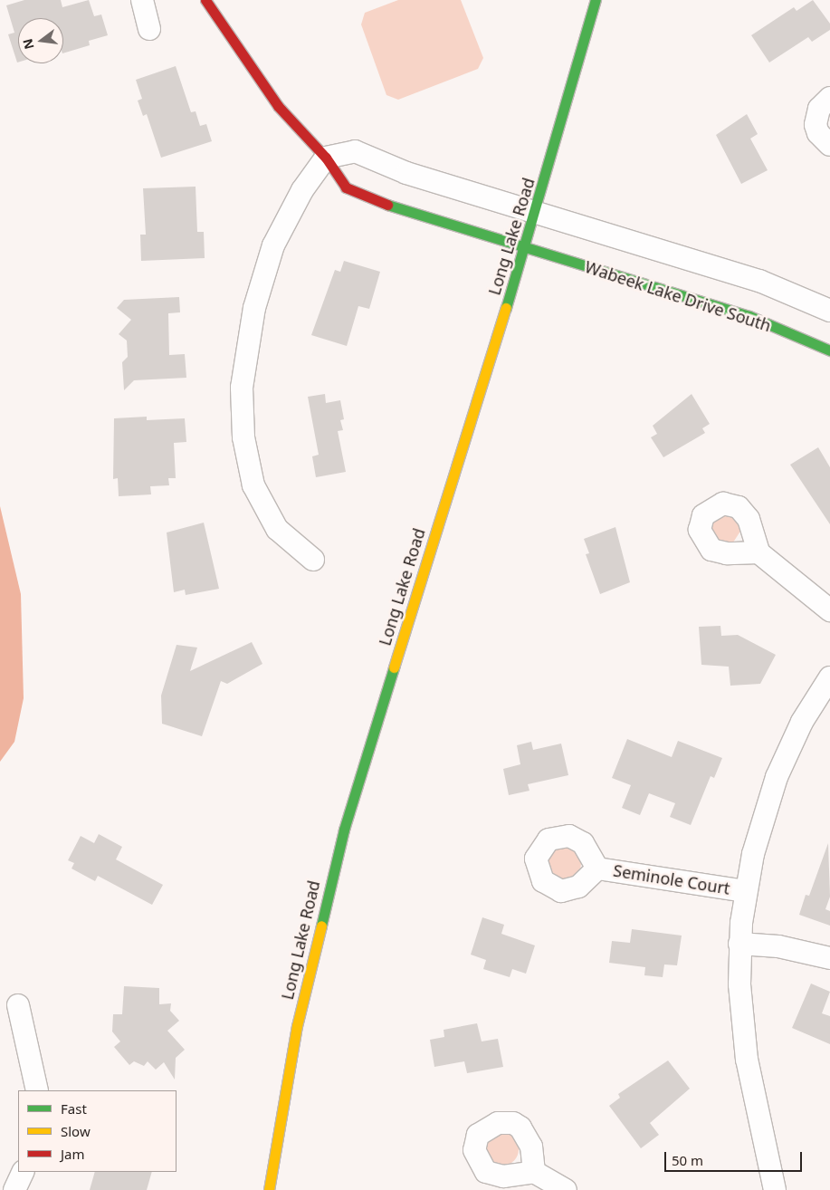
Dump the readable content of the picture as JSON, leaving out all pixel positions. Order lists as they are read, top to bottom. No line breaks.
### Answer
{"streets":{"main road":["Long Lake Road","Wabeek Lake Drive South"],"street":["Seminole Court"]},"crossings":[["Long Lake Road","Wabeek Lake Drive South"]],"legend":["Fast","Slow","Jam"],"scale_bar":"50 m","north":"left"}
